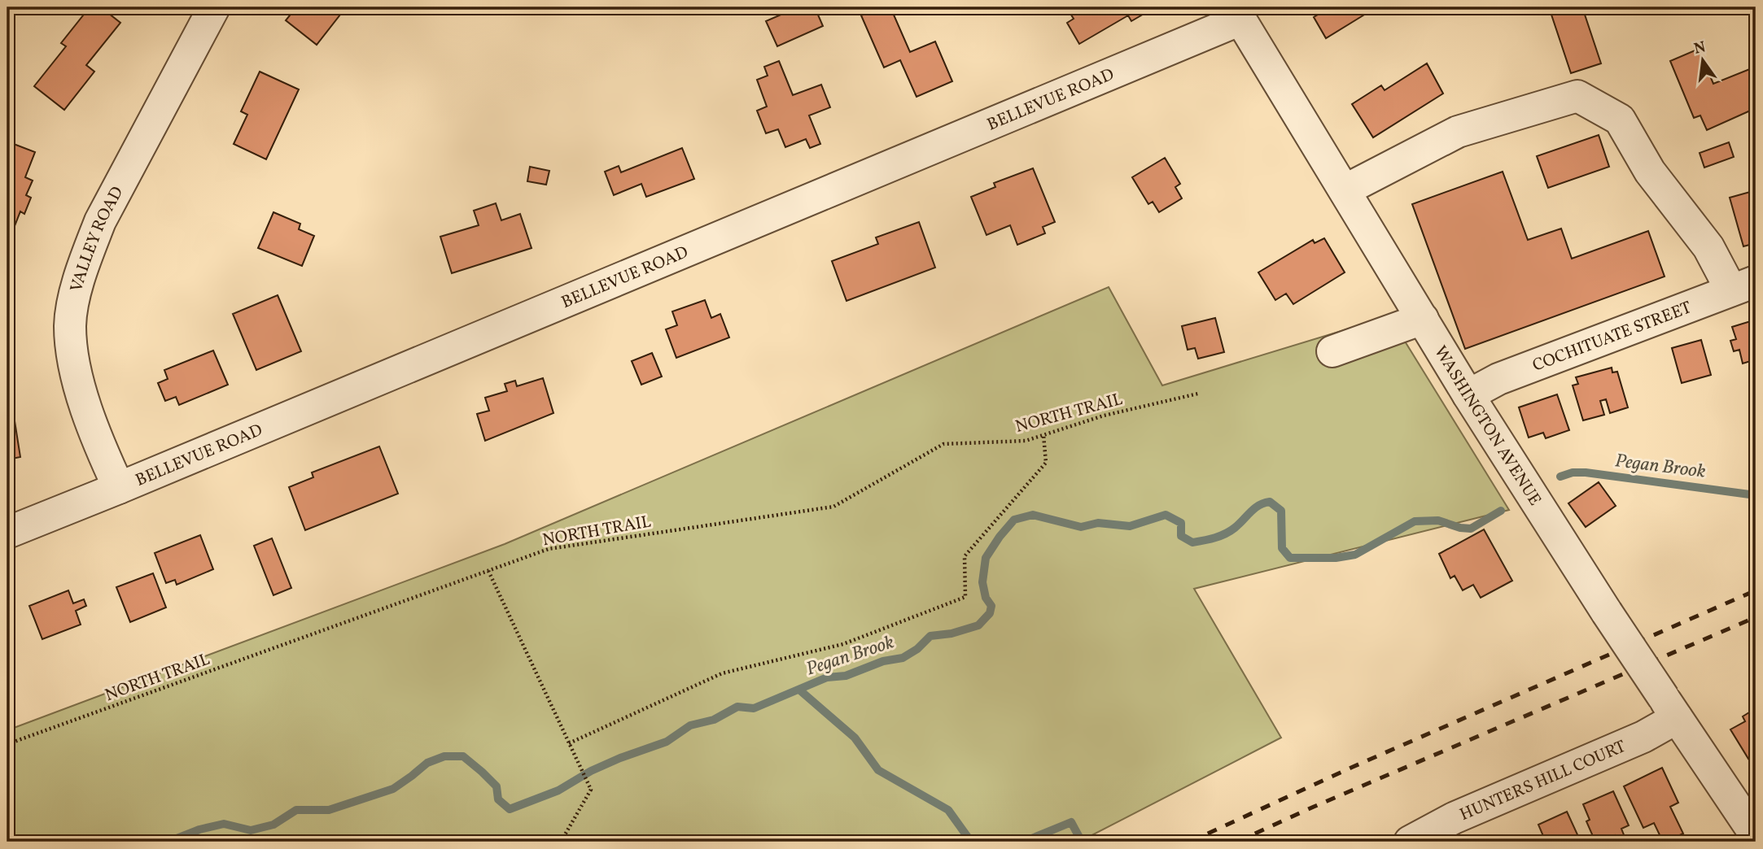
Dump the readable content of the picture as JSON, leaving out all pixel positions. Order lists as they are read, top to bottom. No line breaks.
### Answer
{"streets":{"street":["BELLEVUE ROAD","VALLEY ROAD","COCHITUATE STREET","WASHINGTON AVENUE","HUNTERS HILL COURT"],"path":["NORTH TRAIL"]},"crossings":[["BELLEVUE ROAD","VALLEY ROAD"],["BELLEVUE ROAD","WASHINGTON AVENUE"],["COCHITUATE STREET","WASHINGTON AVENUE"],["WASHINGTON AVENUE","HUNTERS HILL COURT"]],"water":["Pegan Brook"],"north":"top"}
